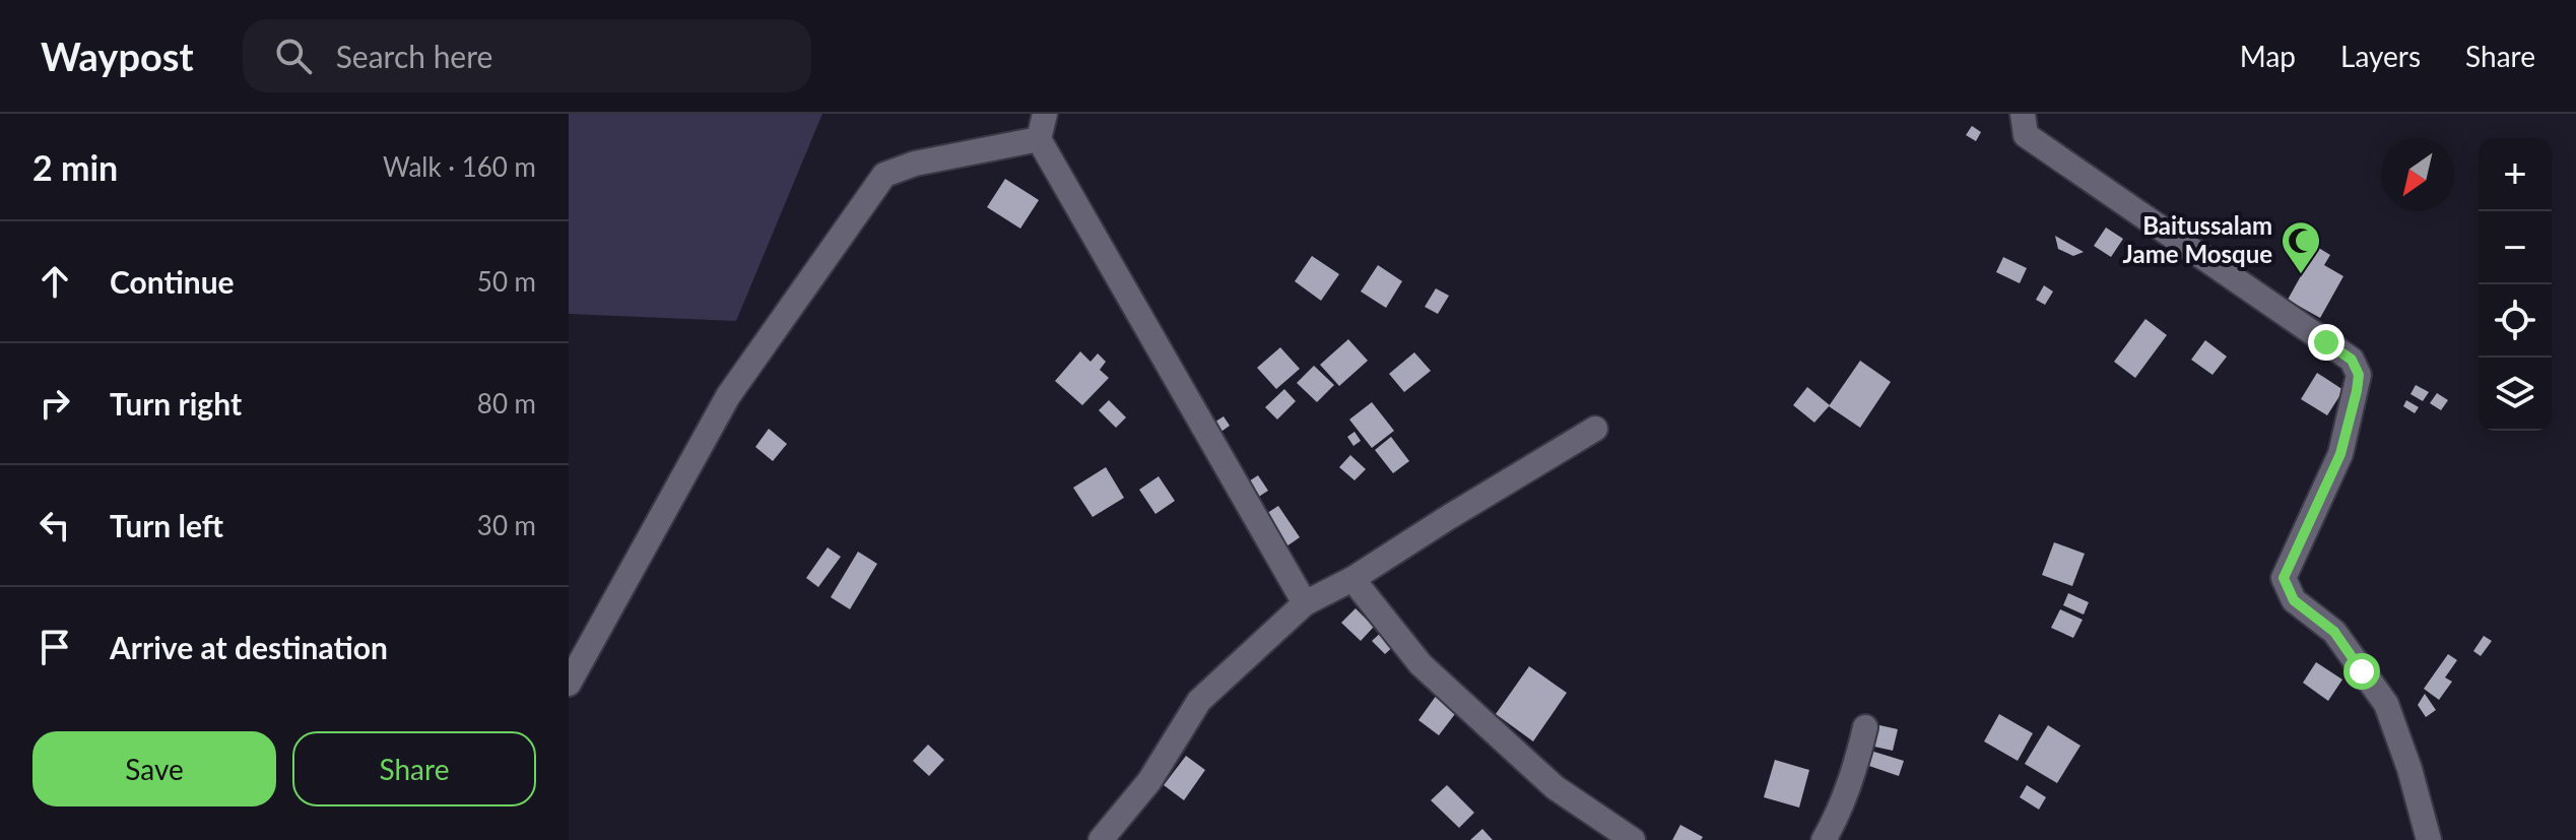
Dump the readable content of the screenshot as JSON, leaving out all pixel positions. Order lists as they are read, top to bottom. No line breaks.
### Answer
{"places":{"mosque":["Baitussalam Jame Mosque"]},"north":"bottom left","page":{"header":"Waypost","search":"Search here","nav":["Map","Layers","Share"],"heading":["2 min","Walk · 160 m"],"map_buttons":["+","−"],"list":[["Continue","50 m"],["Turn right","80 m"],["Turn left","30 m"],"Arrive at destination"],"buttons":["Save","Share"]}}
